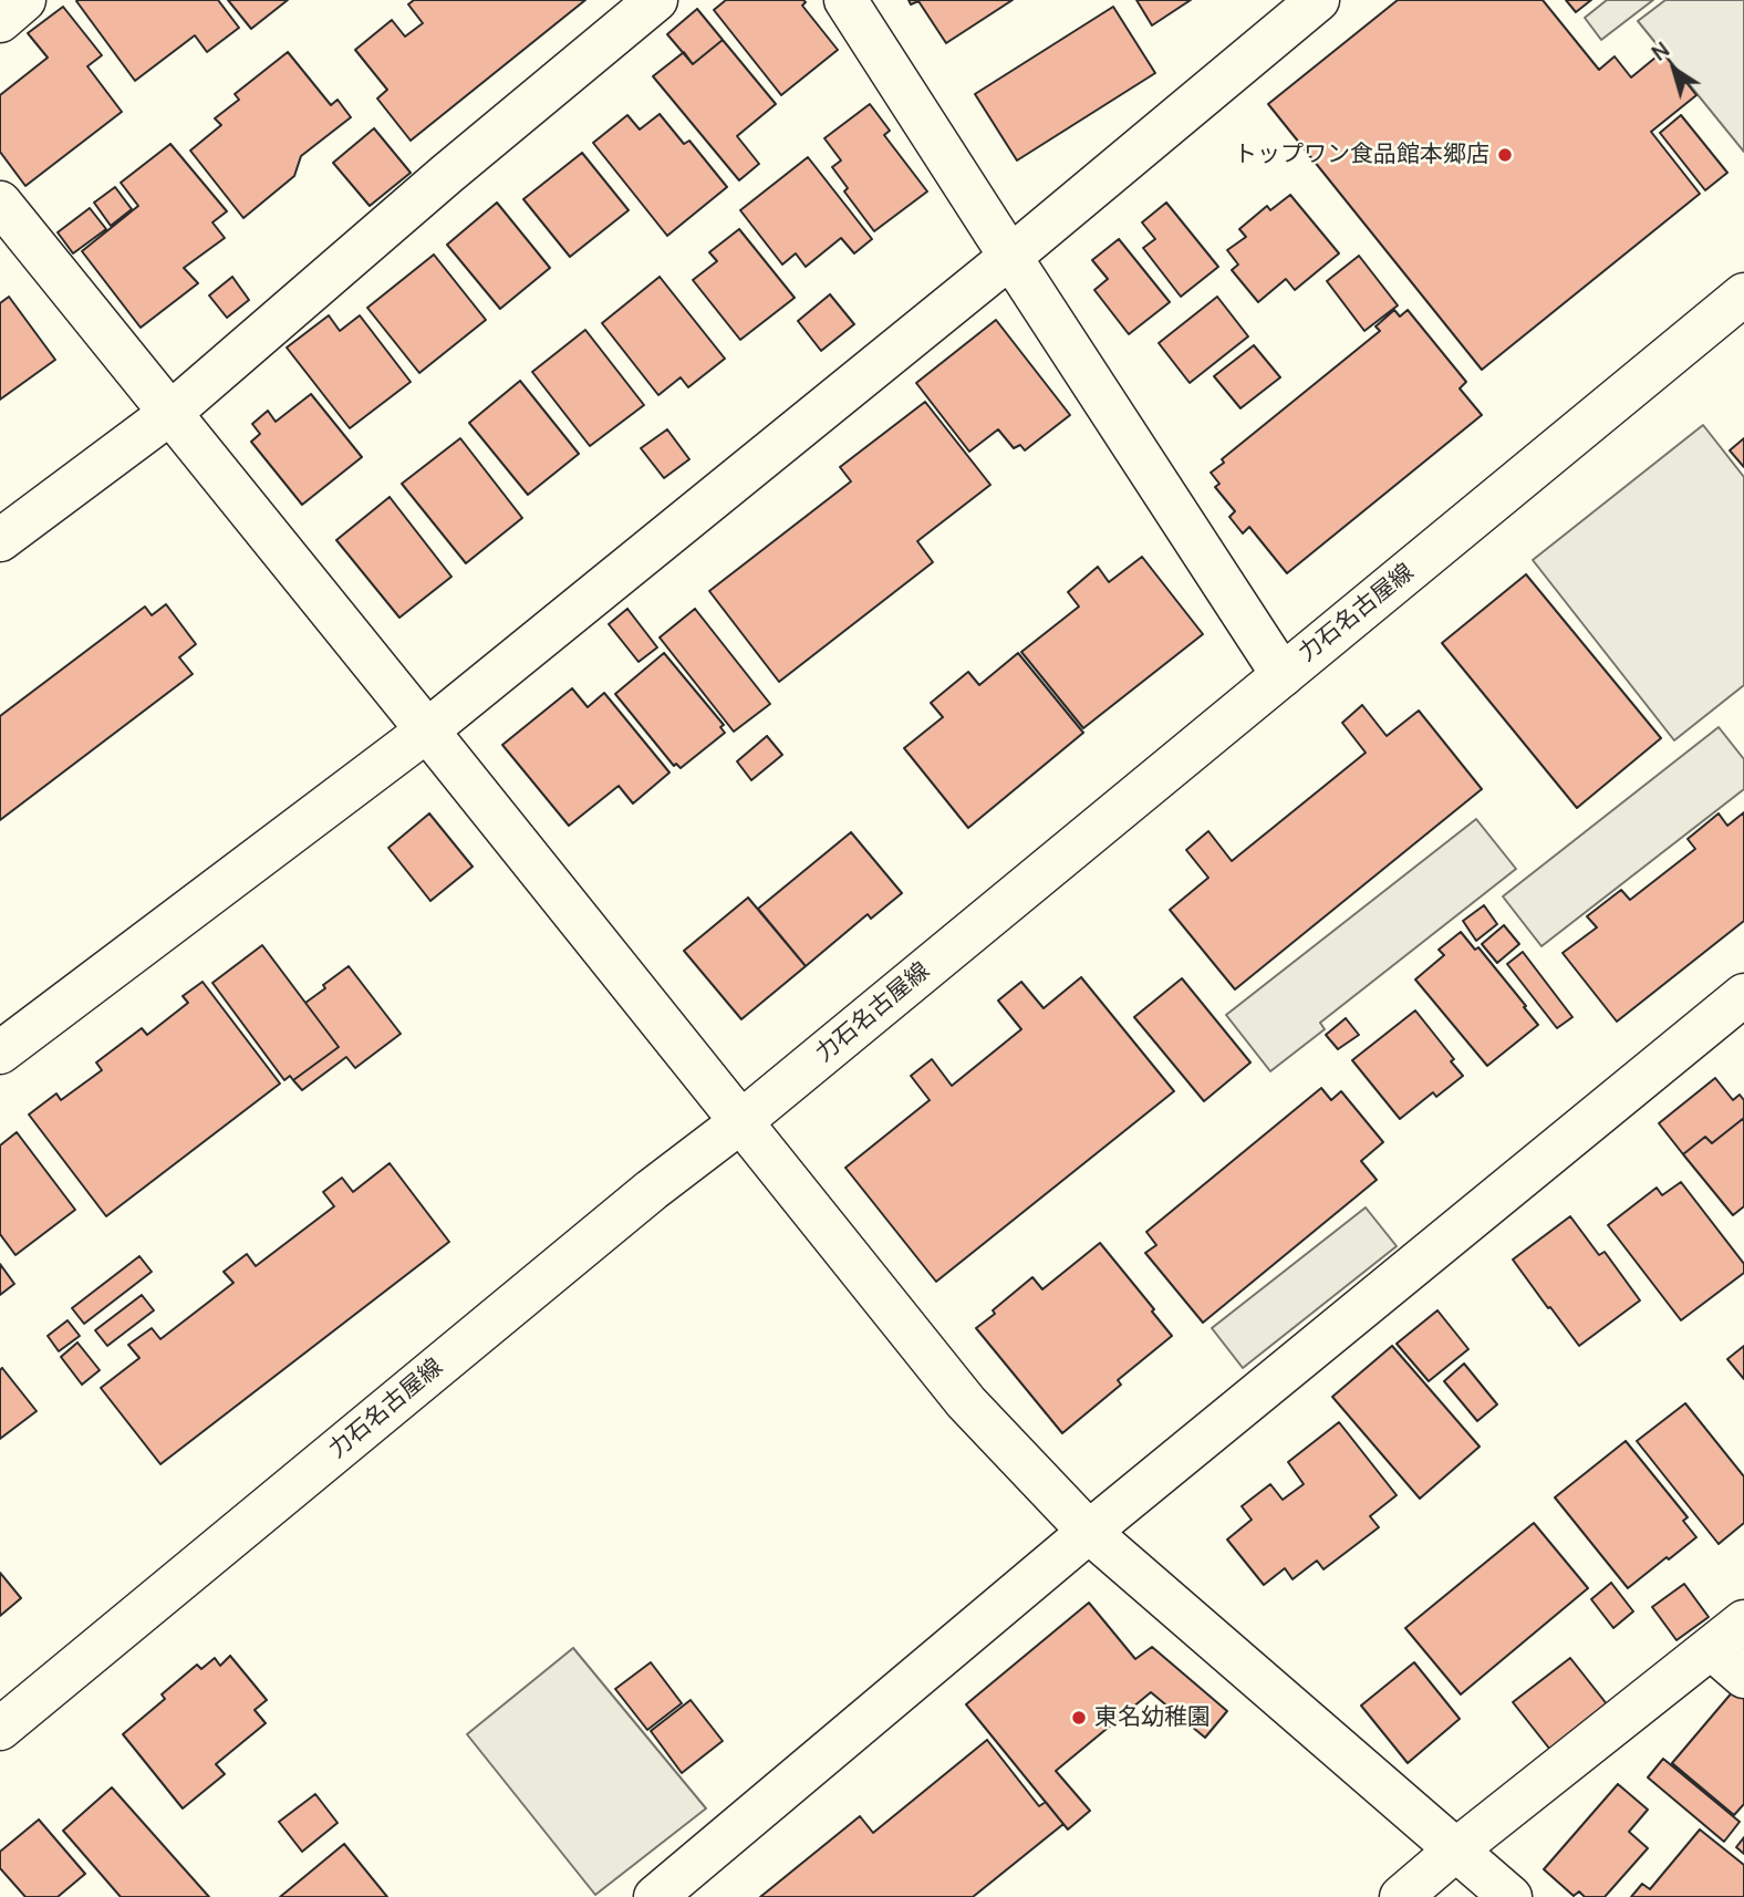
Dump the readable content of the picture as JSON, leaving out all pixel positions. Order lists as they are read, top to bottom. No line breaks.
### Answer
{"streets":{"street":["力石名古屋線"]},"places":["トップワン食品館本郷店","東名幼稚園"],"north":"top left"}
